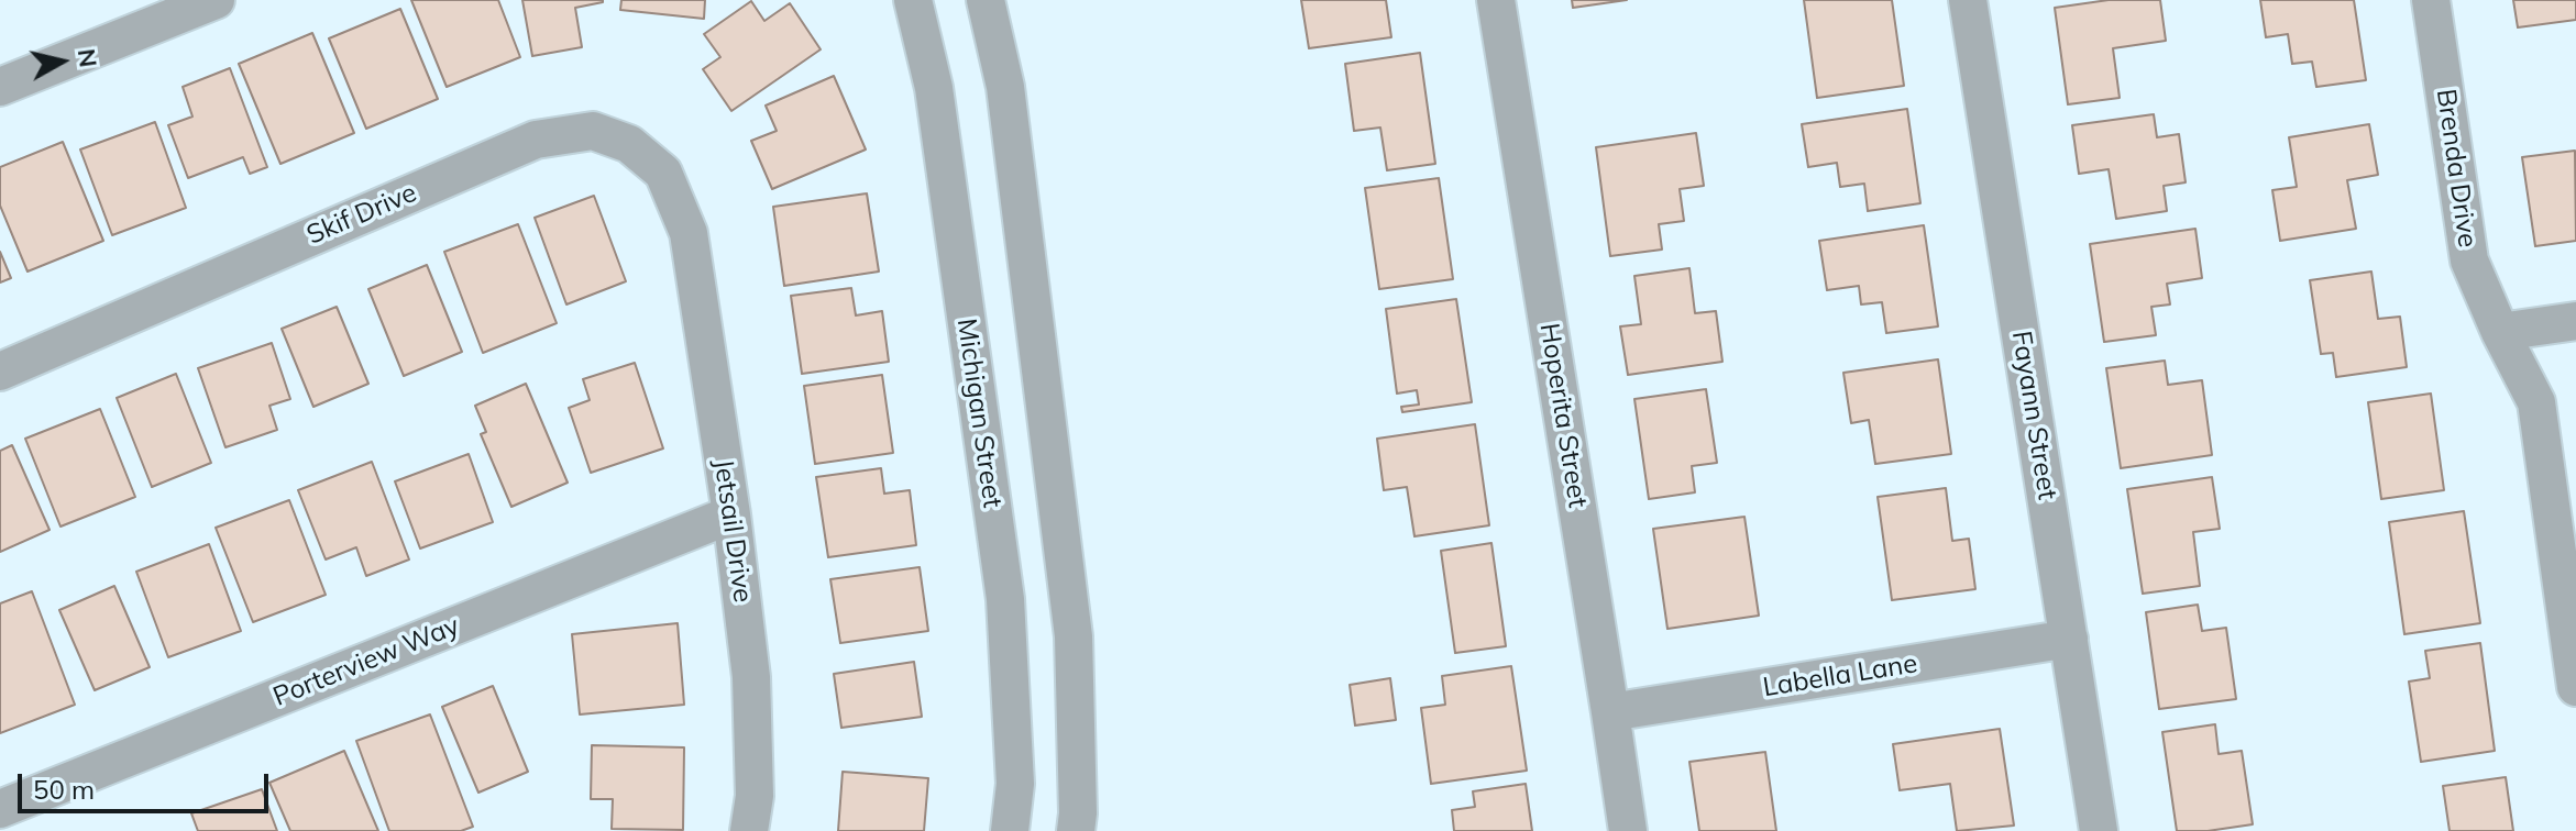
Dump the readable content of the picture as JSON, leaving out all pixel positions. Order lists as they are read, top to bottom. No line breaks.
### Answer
{"streets":{"street":["Brenda Drive","Skif Drive","Michigan Street","Hoperita Street","Fayann Street","Jetsail Drive","Porterview Way","Labella Lane"]},"crossings":[["Skif Drive","Jetsail Drive"],["Hoperita Street","Labella Lane"],["Fayann Street","Labella Lane"],["Jetsail Drive","Porterview Way"]],"scale_bar":"50 m","north":"right"}
